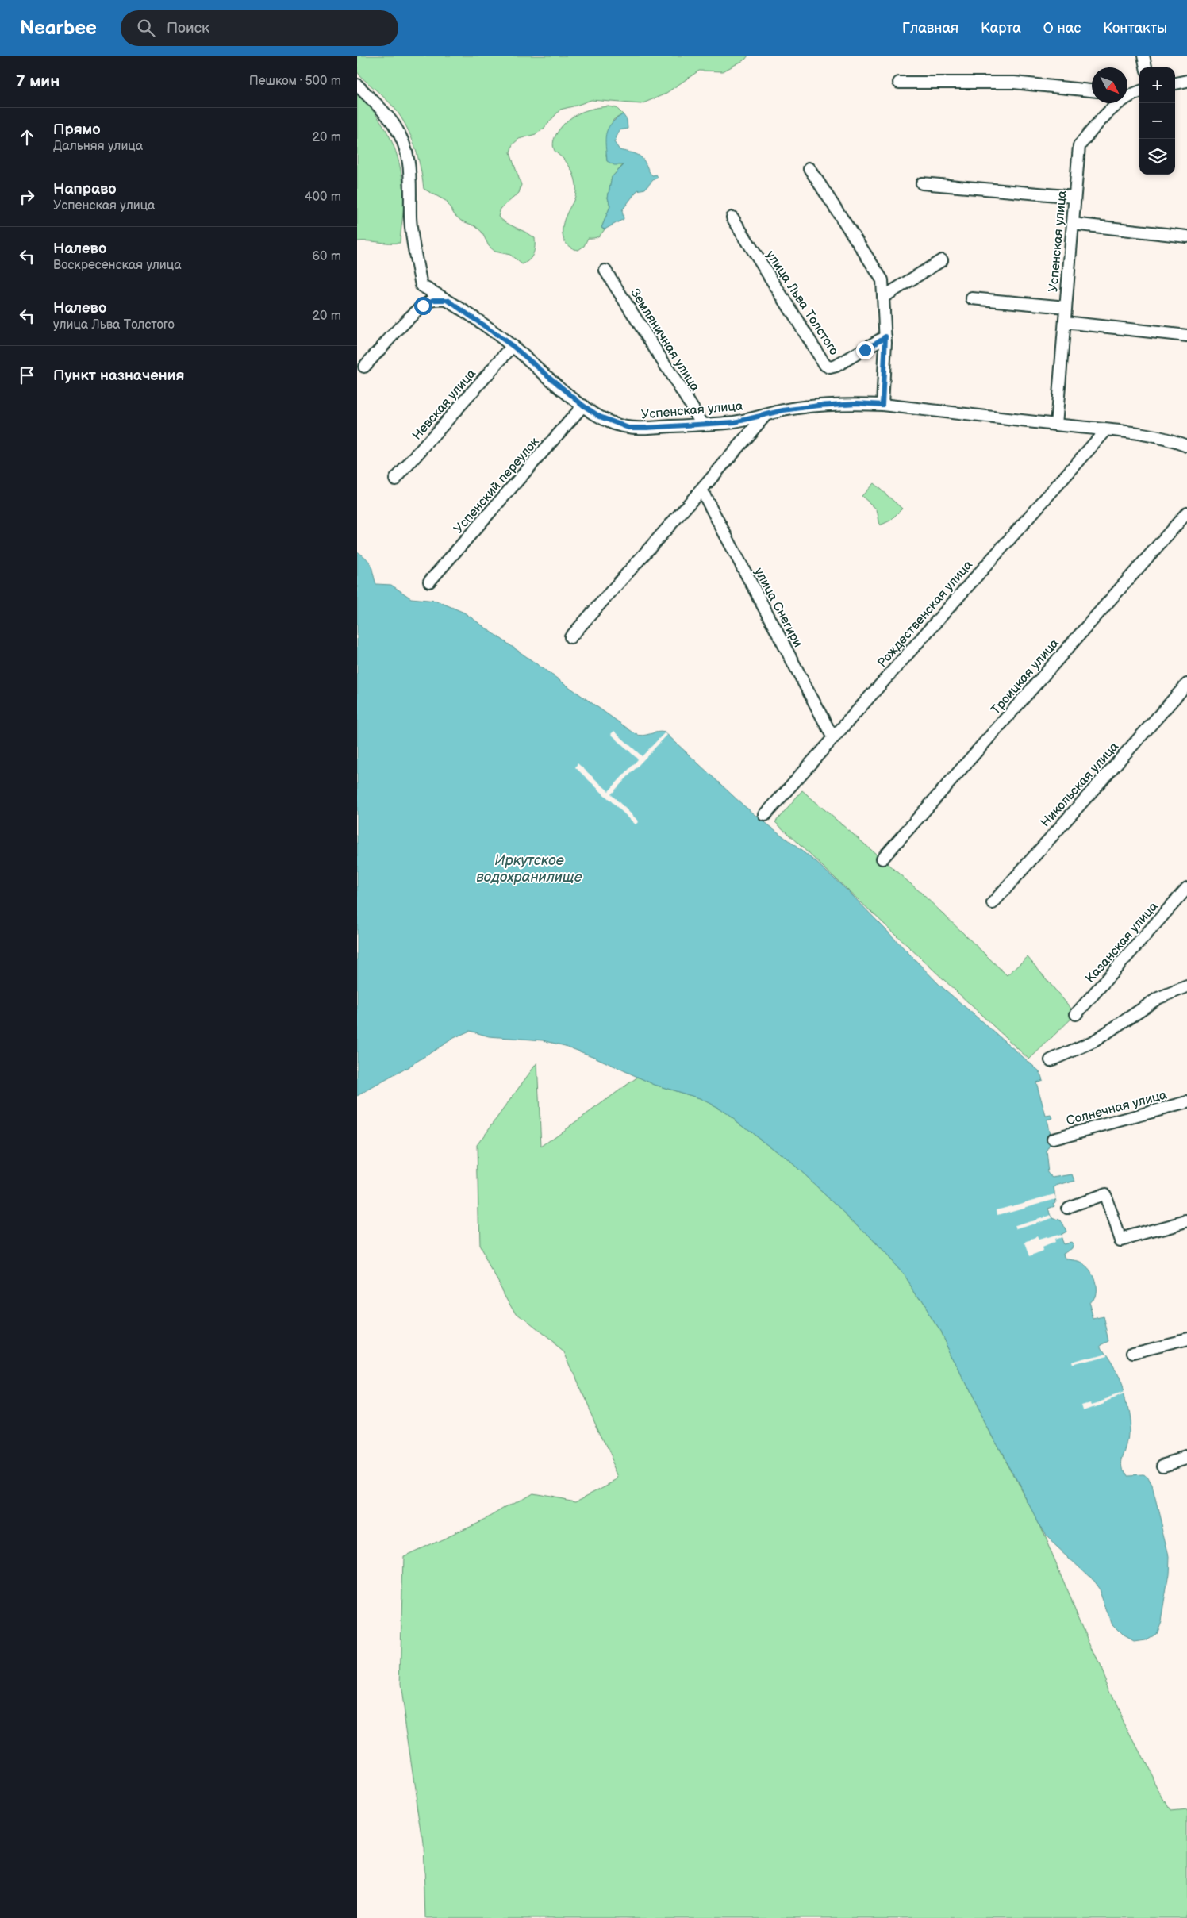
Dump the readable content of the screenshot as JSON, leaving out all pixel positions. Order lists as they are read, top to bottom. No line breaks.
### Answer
{"streets":{"street":["Успенская улица","улица Льва Толстого","Земляничная улица","Невская улица","Успенский переулок","улица Снегири","Рождественская улица","Троицкая улица","Никольская улица","Казанская улица","Солнечная улица"]},"crossings":[["Успенская улица","Земляничная улица"],["Успенская улица","Невская улица"],["Успенская улица","Успенский переулок"],["Успенская улица","Рождественская улица"],["улица Снегири","Рождественская улица"]],"water":["Иркутское водохранилище"],"north":"bottom right","page":{"header":"Nearbee","search":"Поиск","nav":["Главная","Карта","О нас","Контакты"],"heading":["7 мин","Пешком · 500 m"],"map_buttons":["+","−"],"list":[["Прямо","Дальняя улица","20 m"],["Направо","Успенская улица","400 m"],["Налево","Воскресенская улица","60 m"],["Налево","улица Льва Толстого","20 m"],"Пункт назначения"]}}
